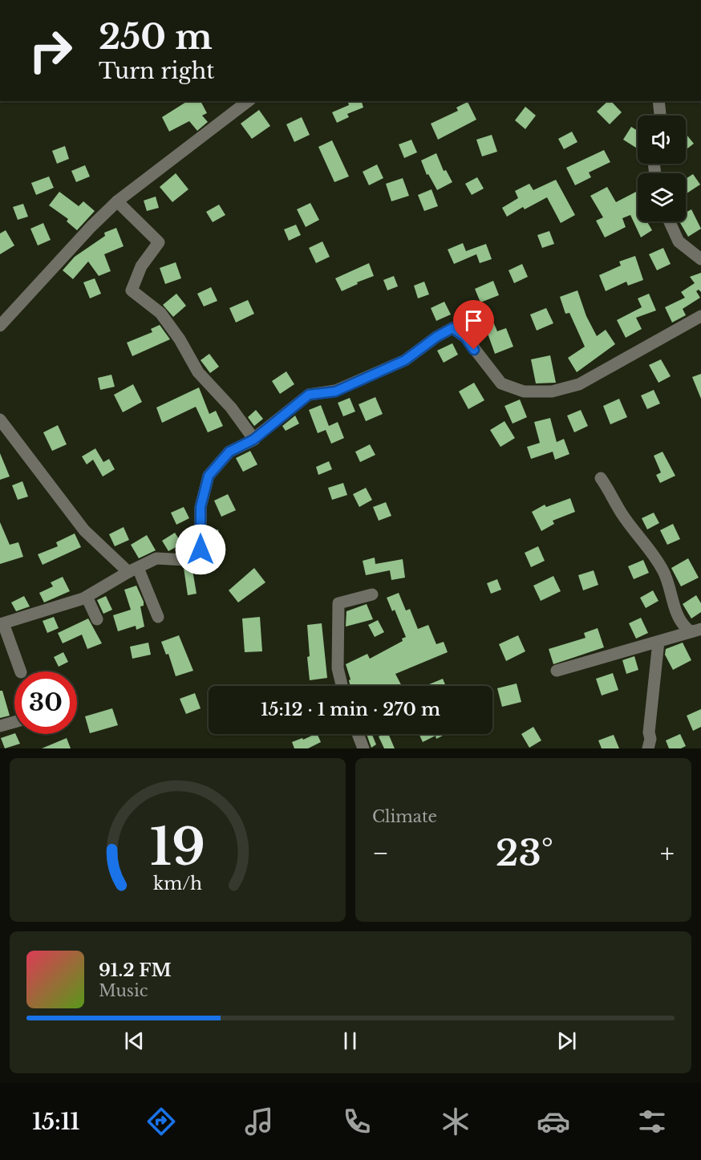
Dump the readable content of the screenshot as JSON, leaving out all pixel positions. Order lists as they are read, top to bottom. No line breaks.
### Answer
{"page":{"turn":["250 m","Turn right"],"limit":"30","trip":"15:12 · 1 min · 270 m","tile":"Climate","heat":["−","23°","+"],"song":["91.2 FM","Music"],"tabs":"15:11","gauge":["19","km/h"]}}
